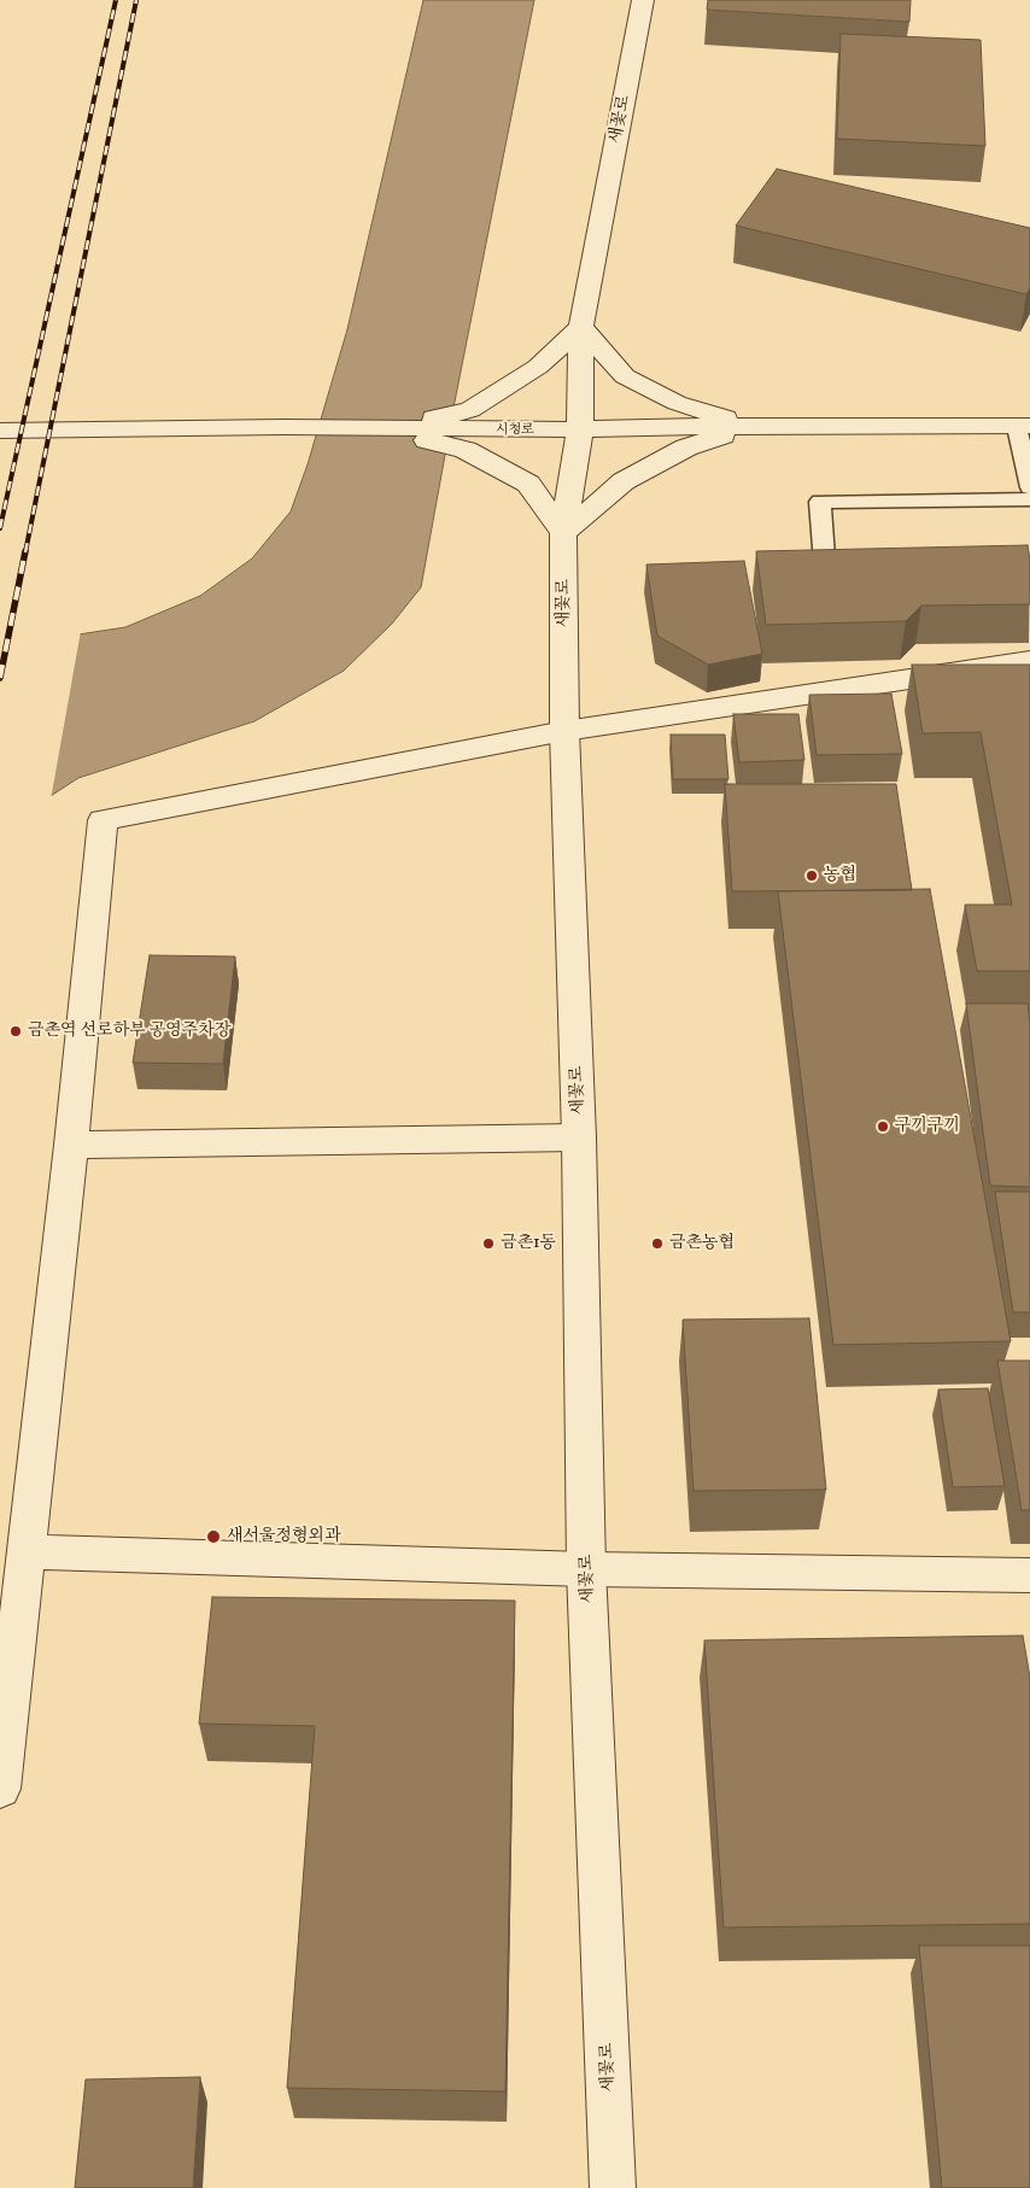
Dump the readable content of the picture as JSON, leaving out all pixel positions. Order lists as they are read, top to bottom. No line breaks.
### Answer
{"streets":{"street":["새꽃로","시청로"]},"crossings":[["새꽃로","시청로"]],"places":["농협","금촌역 선로하부 공영주차장","구끼구끼","금촌1동","금촌농협","새서울정형외과"]}
